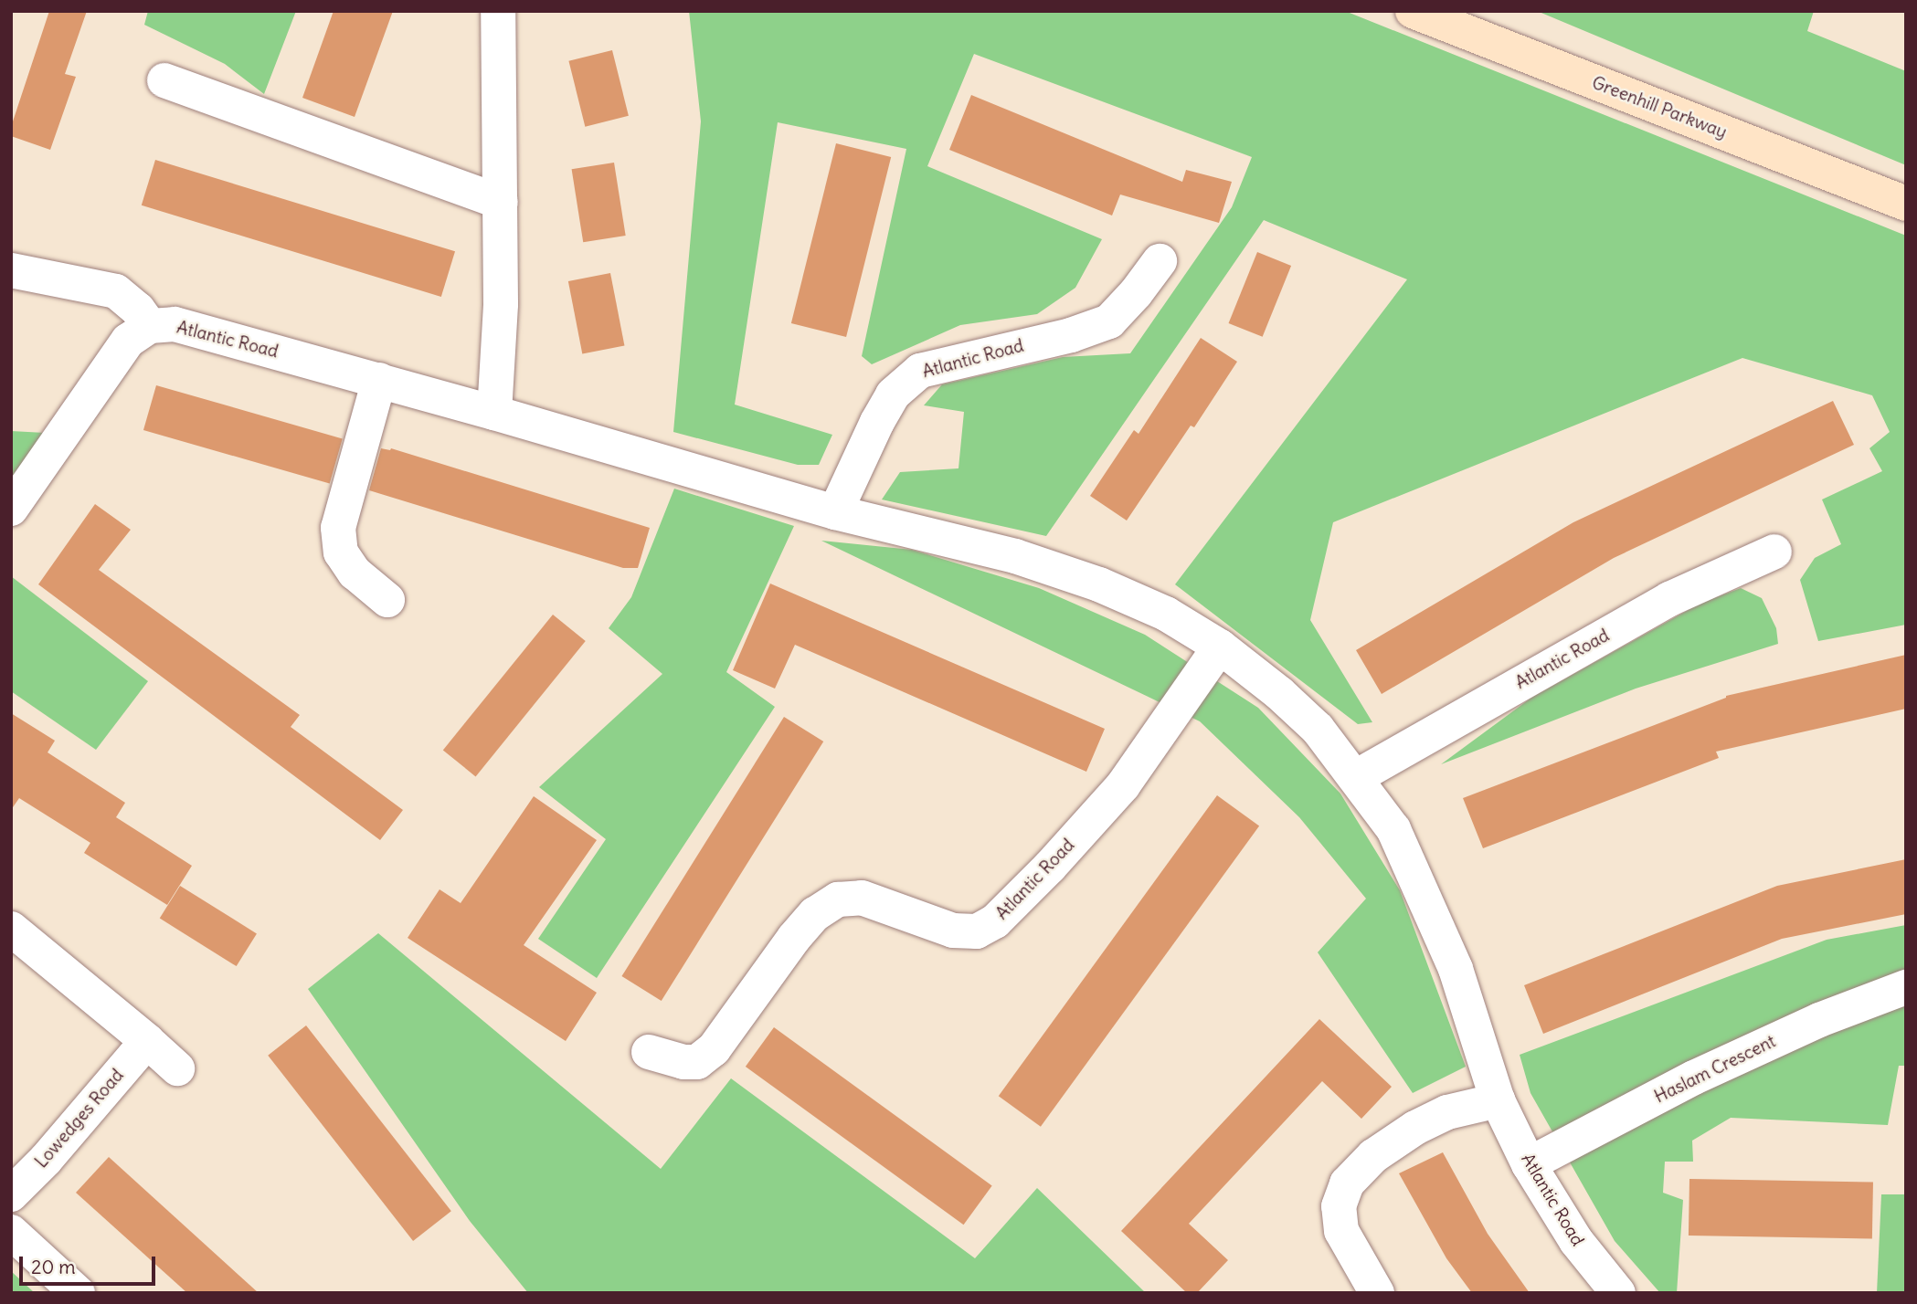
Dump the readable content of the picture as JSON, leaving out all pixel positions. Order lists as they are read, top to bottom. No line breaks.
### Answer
{"streets":{"main road":["Greenhill Parkway"],"street":["Atlantic Road","Haslam Crescent","Lowedges Road"]},"crossings":[["Atlantic Road","Haslam Crescent"]],"scale_bar":"20 m"}
